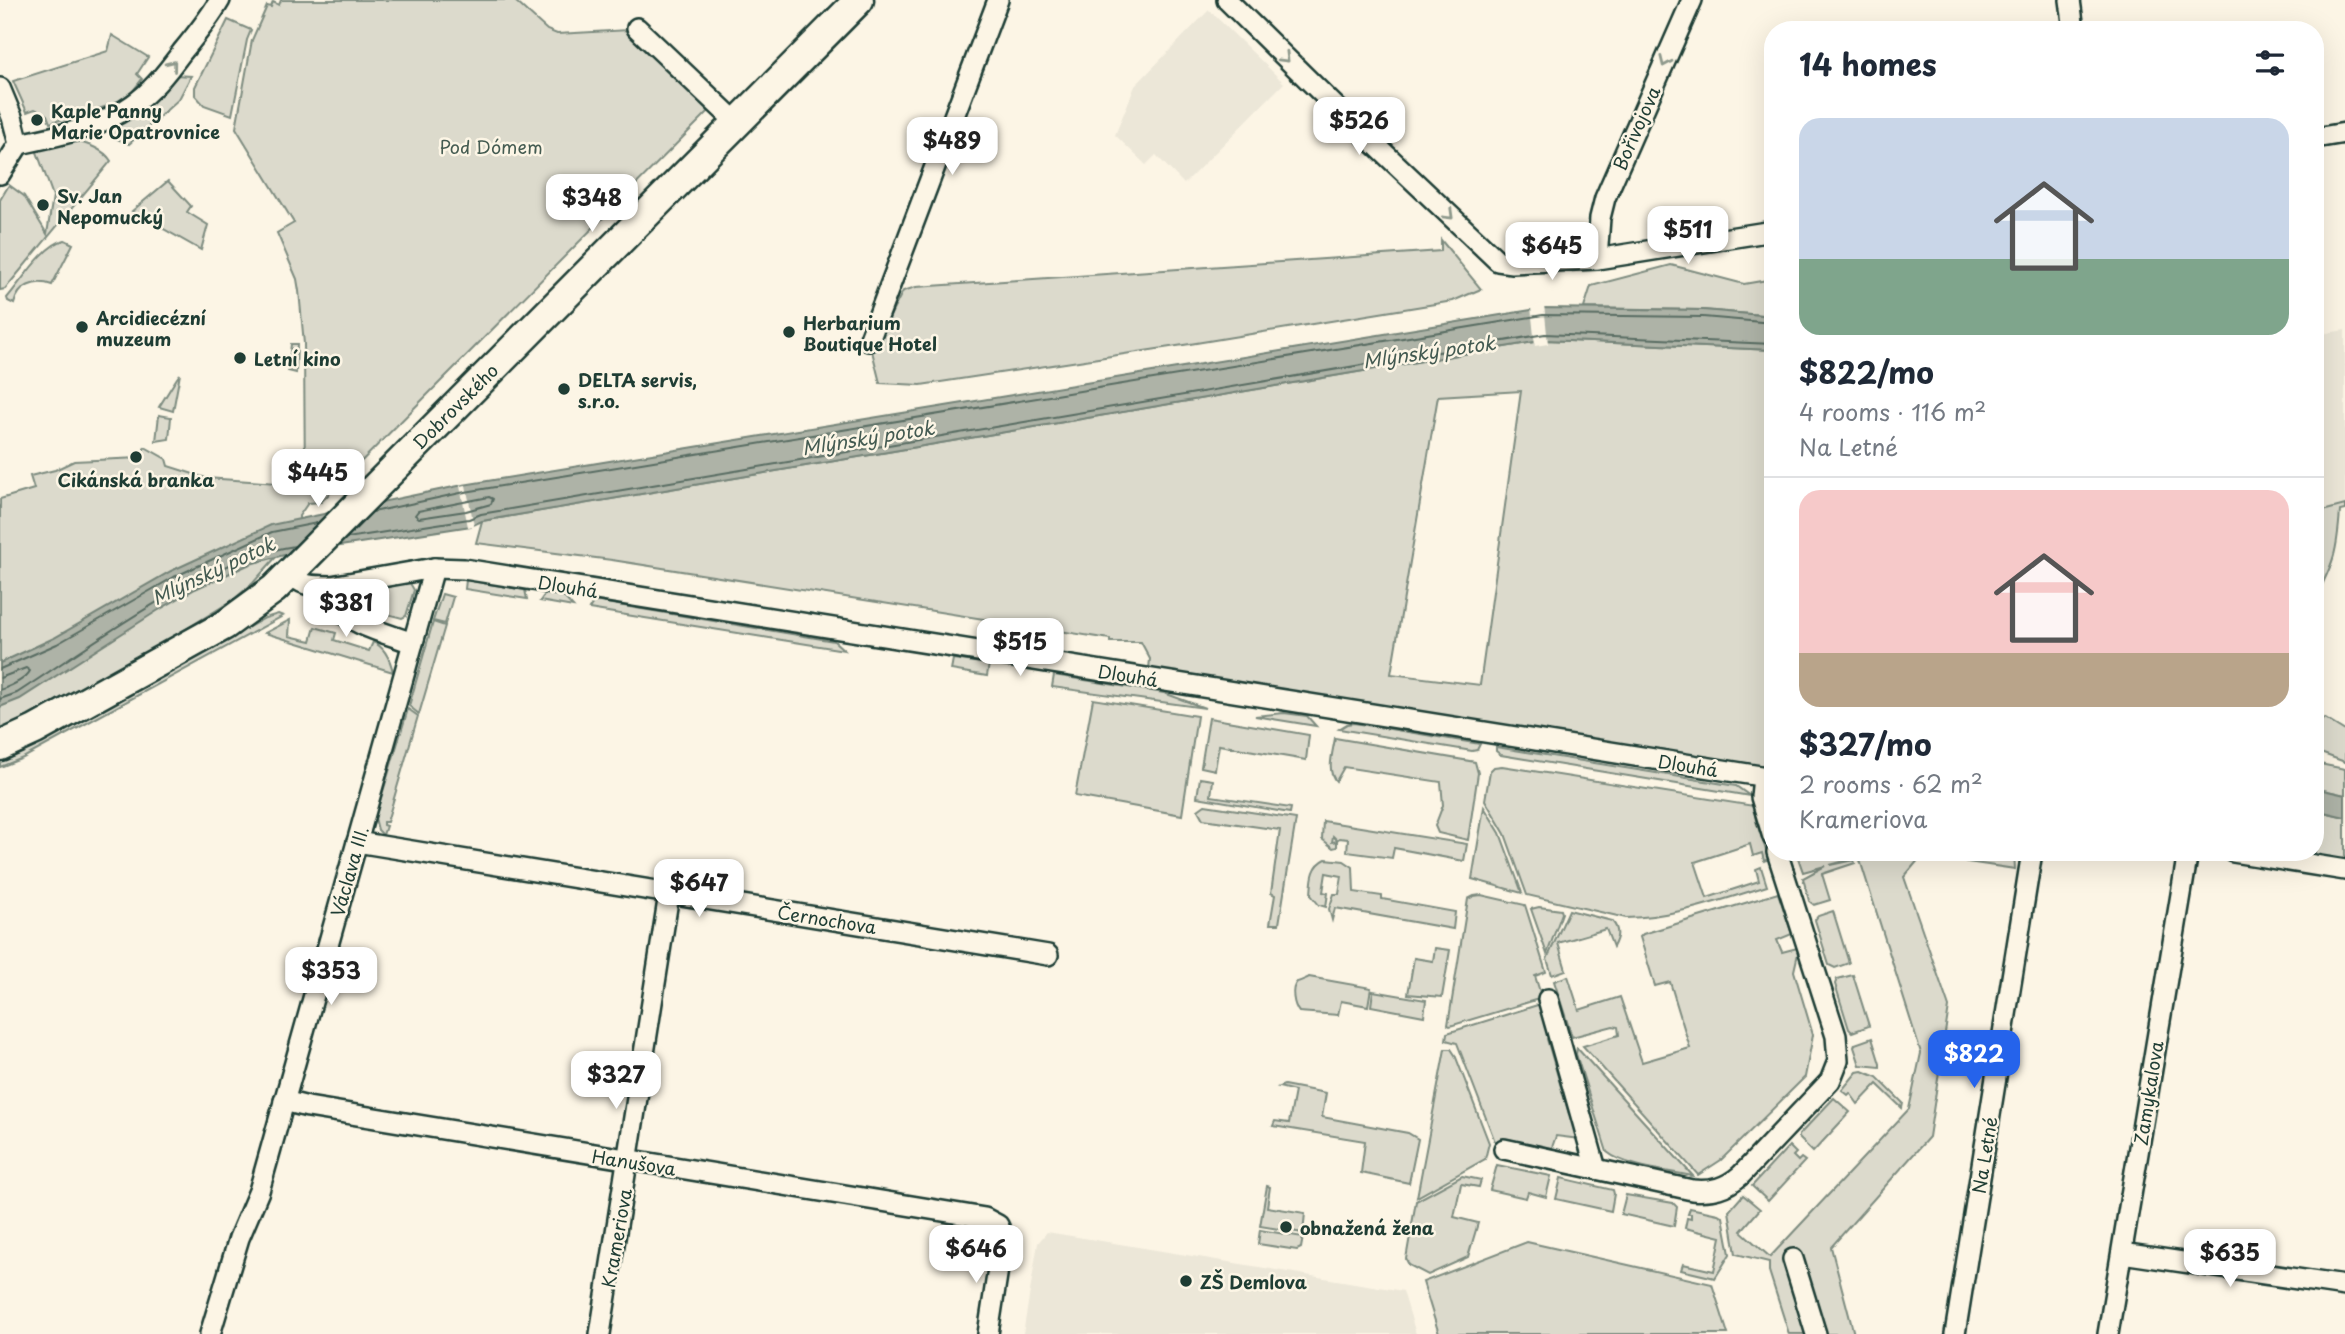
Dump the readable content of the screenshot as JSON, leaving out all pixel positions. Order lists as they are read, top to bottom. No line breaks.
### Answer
{"streets":{"main road":["Dobrovského"],"street":["Bořivojova","Dlouhá","Václava III.","Černochova","Zamykalova","Na Letné","Hanušova","Krameriova"]},"crossings":[["Dobrovského","Dlouhá"],["Dlouhá","Václava III."],["Václava III.","Černochova"],["Václava III.","Hanušova"],["Černochova","Krameriova"],["Hanušova","Krameriova"]],"one_way":["Bořivojova"],"water":["Mlýnský potok"],"parks":["Pod Dómem"],"places":["Kaple Panny Marie Opatrovnice","Sv. Jan Nepomucký","Arcidiecézní muzeum","Herbarium Boutique Hotel","Letní kino","DELTA servis, s.r.o.","Cikánská branka","obnažená žena","ZŠ Demlova"],"page":{"heading":"14 homes","price":["$526","$489","$348","$511","$645","$445","$381","$515","$647","$353","$822","$327","$646","$635"],"list":[{"name":"$822/mo","note":"4 rooms · 116 m² · Na Letné"},{"name":"$327/mo","note":"2 rooms · 62 m² · Krameriova"}]}}
